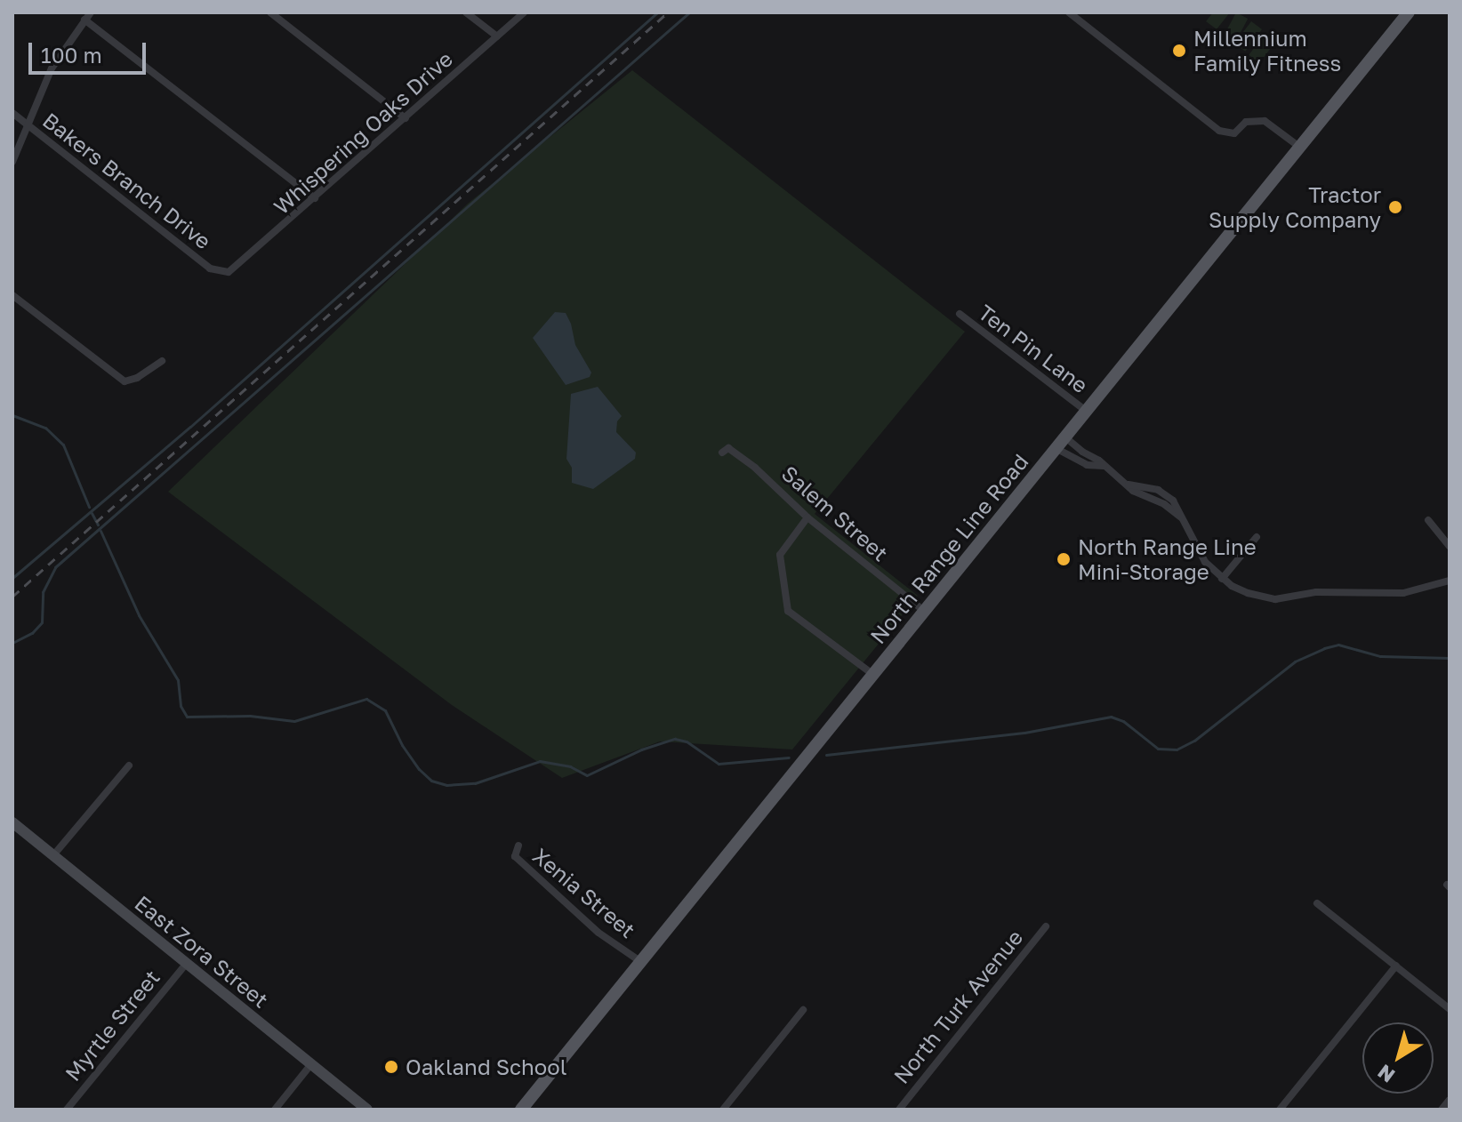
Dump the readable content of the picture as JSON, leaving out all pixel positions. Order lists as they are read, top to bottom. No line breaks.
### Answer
{"streets":{"main road":["North Range Line Road","East Zora Street"],"street":["Whispering Oaks Drive","Bakers Branch Drive","Ten Pin Lane","Salem Street","Xenia Street","North Turk Avenue","Myrtle Street"]},"crossings":[["Whispering Oaks Drive","Bakers Branch Drive"],["Ten Pin Lane","North Range Line Road"],["Salem Street","North Range Line Road"],["North Range Line Road","Xenia Street"],["East Zora Street","Myrtle Street"]],"places":["Millennium Family Fitness","Tractor Supply Company","North Range Line Mini-Storage","Oakland School"],"scale_bar":"100 m","north":"bottom left"}
